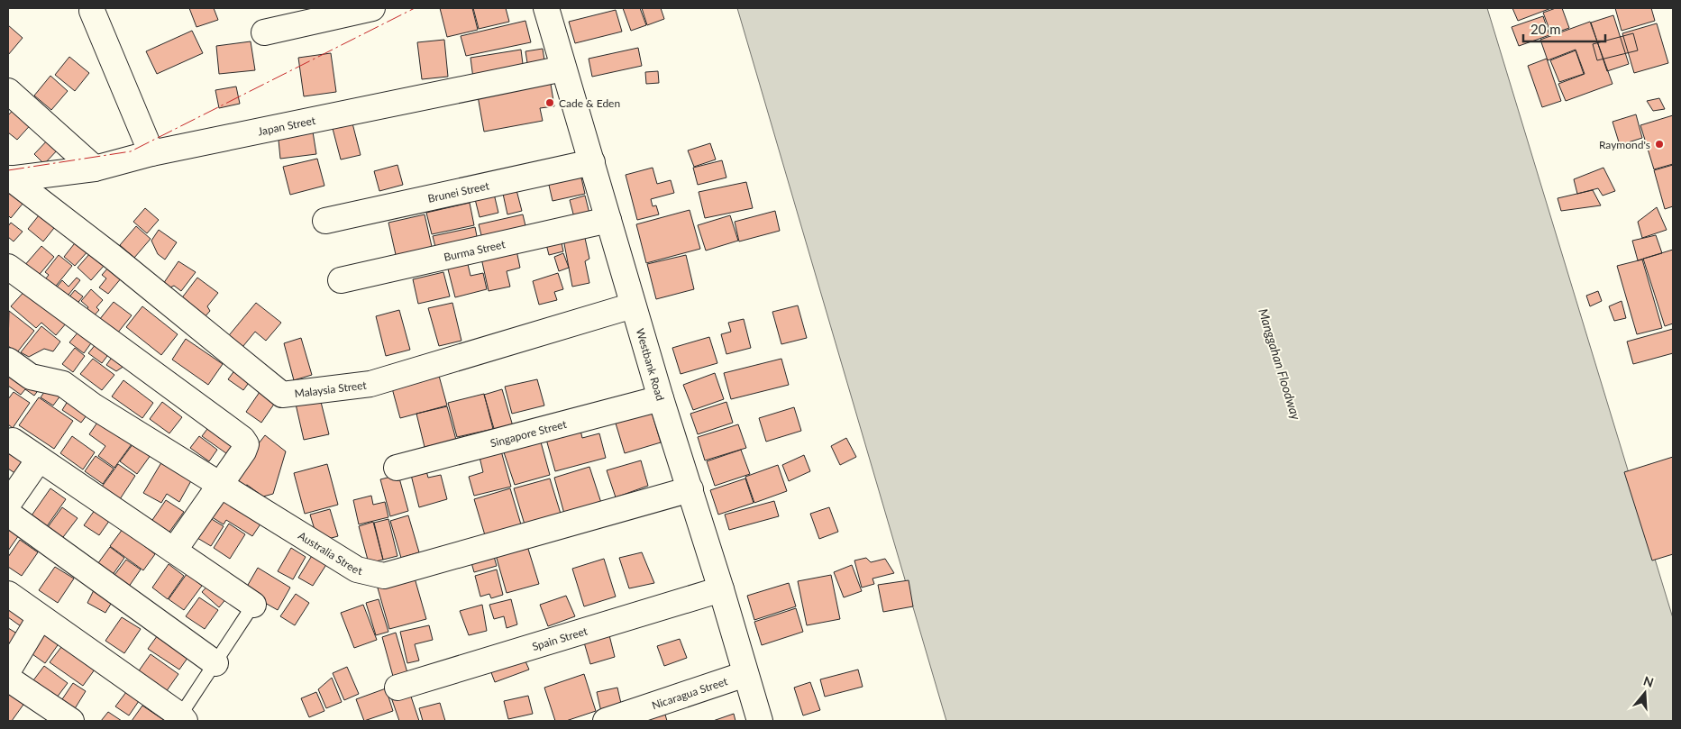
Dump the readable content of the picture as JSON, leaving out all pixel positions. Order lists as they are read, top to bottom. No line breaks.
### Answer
{"streets":{"street":["Japan Street","Brunei Street","Burma Street","Westbank Road","Malaysia Street","Singapore Street","Australia Street","Spain Street","Nicaragua Street"]},"crossings":[["Japan Street","Westbank Road"],["Japan Street","Malaysia Street"],["Brunei Street","Westbank Road"],["Burma Street","Westbank Road"],["Westbank Road","Malaysia Street"],["Westbank Road","Singapore Street"],["Westbank Road","Australia Street"],["Westbank Road","Spain Street"],["Westbank Road","Nicaragua Street"]],"water":["Manggahan Floodway"],"places":["Cade & Eden","Raymond's"],"scale_bar":"20 m","north":"top"}
